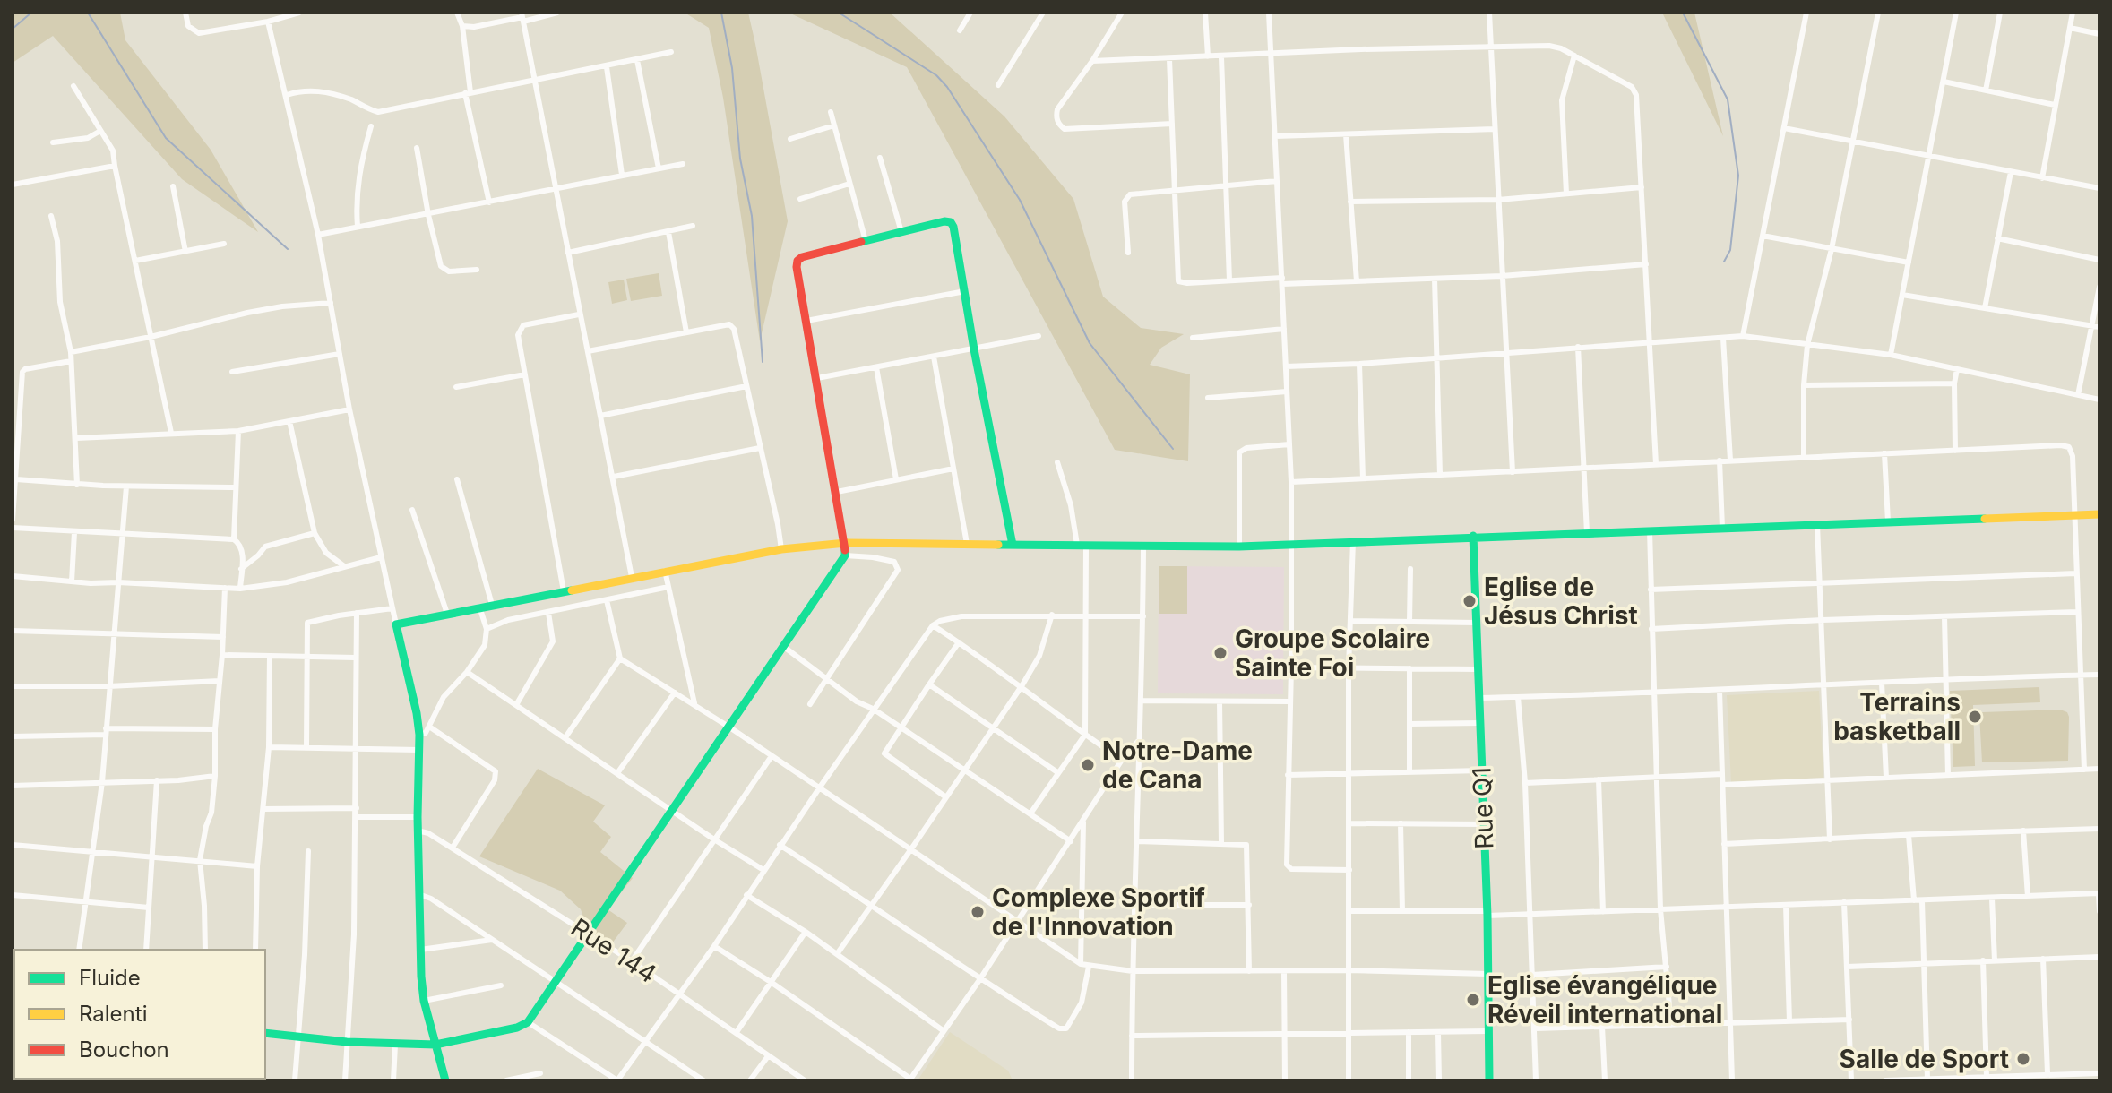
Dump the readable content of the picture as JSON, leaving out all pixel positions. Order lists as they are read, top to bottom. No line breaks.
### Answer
{"streets":{"street":["Rue Q1","Rue 144"]},"places":["Eglise de Jésus Christ","Groupe Scolaire Sainte Foi","Terrains basketball","Notre-Dame de Cana","Complexe Sportif de l'Innovation","Eglise évangélique Réveil international","Salle de Sport"],"legend":["Fluide","Ralenti","Bouchon"]}
